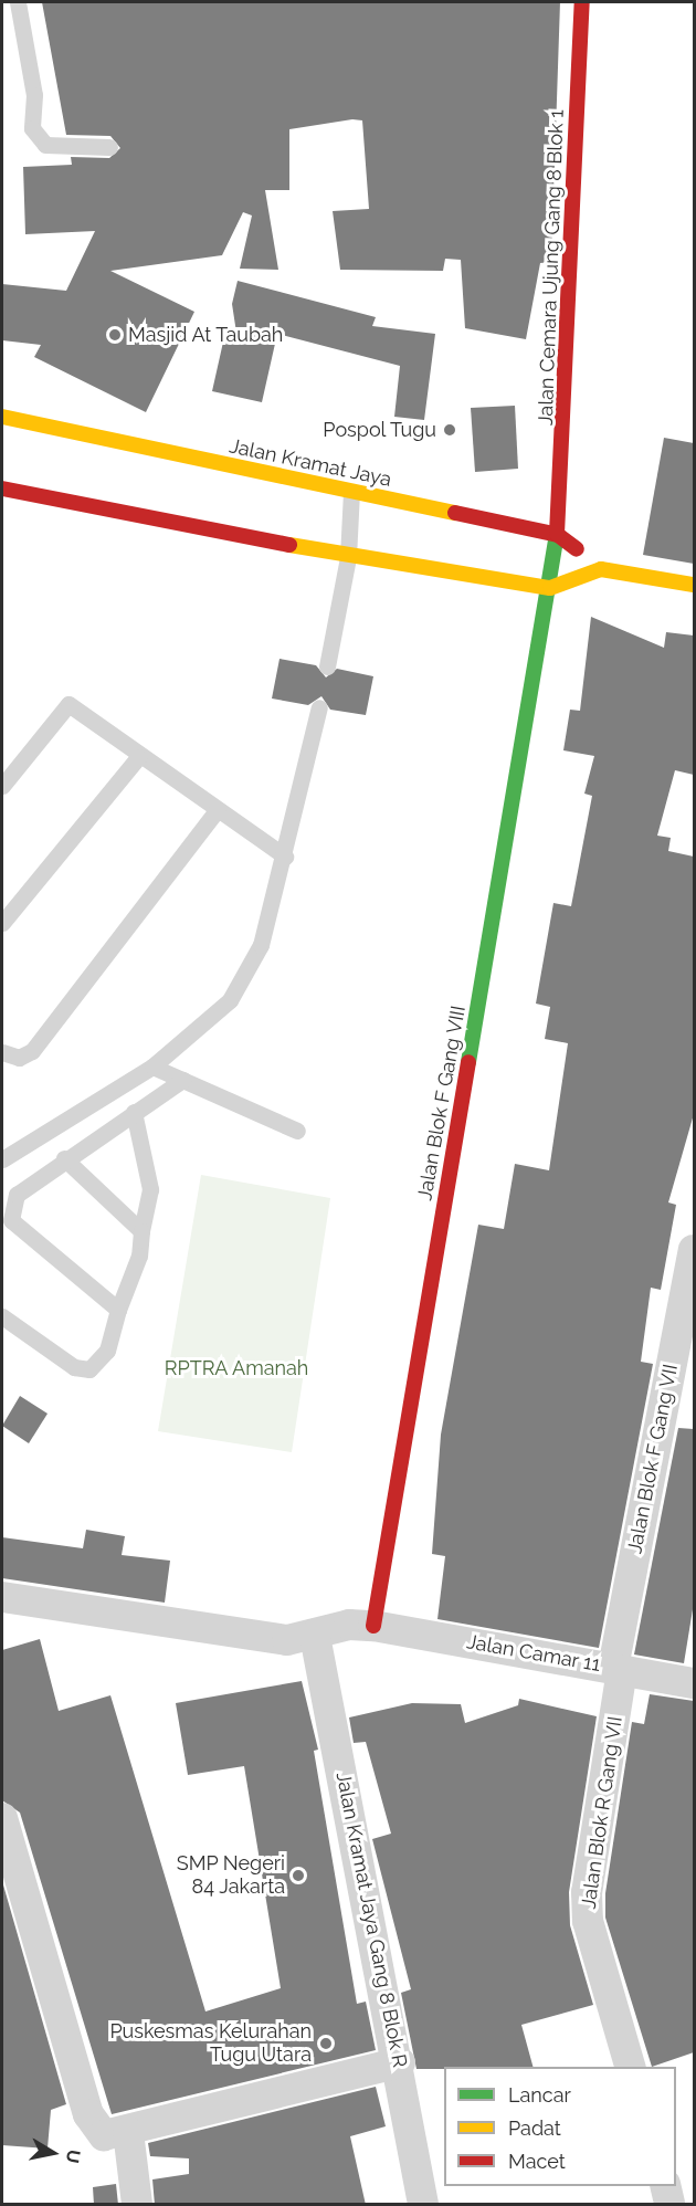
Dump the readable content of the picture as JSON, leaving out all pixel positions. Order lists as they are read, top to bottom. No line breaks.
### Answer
{"streets":{"street":["Jalan Cemara Ujung Gang 8 Blok 1","Jalan Kramat Jaya","Jalan Blok F Gang VIII","Jalan Blok F Gang VII","Jalan Camar 11","Jalan Blok R Gang VII","Jalan Kramat Jaya Gang 8 Blok R"]},"crossings":[["Jalan Cemara Ujung Gang 8 Blok 1","Jalan Kramat Jaya"],["Jalan Cemara Ujung Gang 8 Blok 1","Jalan Blok F Gang VIII"],["Jalan Kramat Jaya","Jalan Blok F Gang VIII"],["Jalan Blok F Gang VIII","Jalan Camar 11"],["Jalan Blok F Gang VII","Jalan Camar 11"],["Jalan Blok F Gang VII","Jalan Blok R Gang VII"],["Jalan Camar 11","Jalan Blok R Gang VII"],["Jalan Camar 11","Jalan Kramat Jaya Gang 8 Blok R"]],"parks":["RPTRA Amanah"],"places":["Masjid At Taubah","Pospol Tugu","SMP Negeri 84 Jakarta","Puskesmas Kelurahan Tugu Utara"],"legend":["Lancar","Padat","Macet"],"north":"right"}
